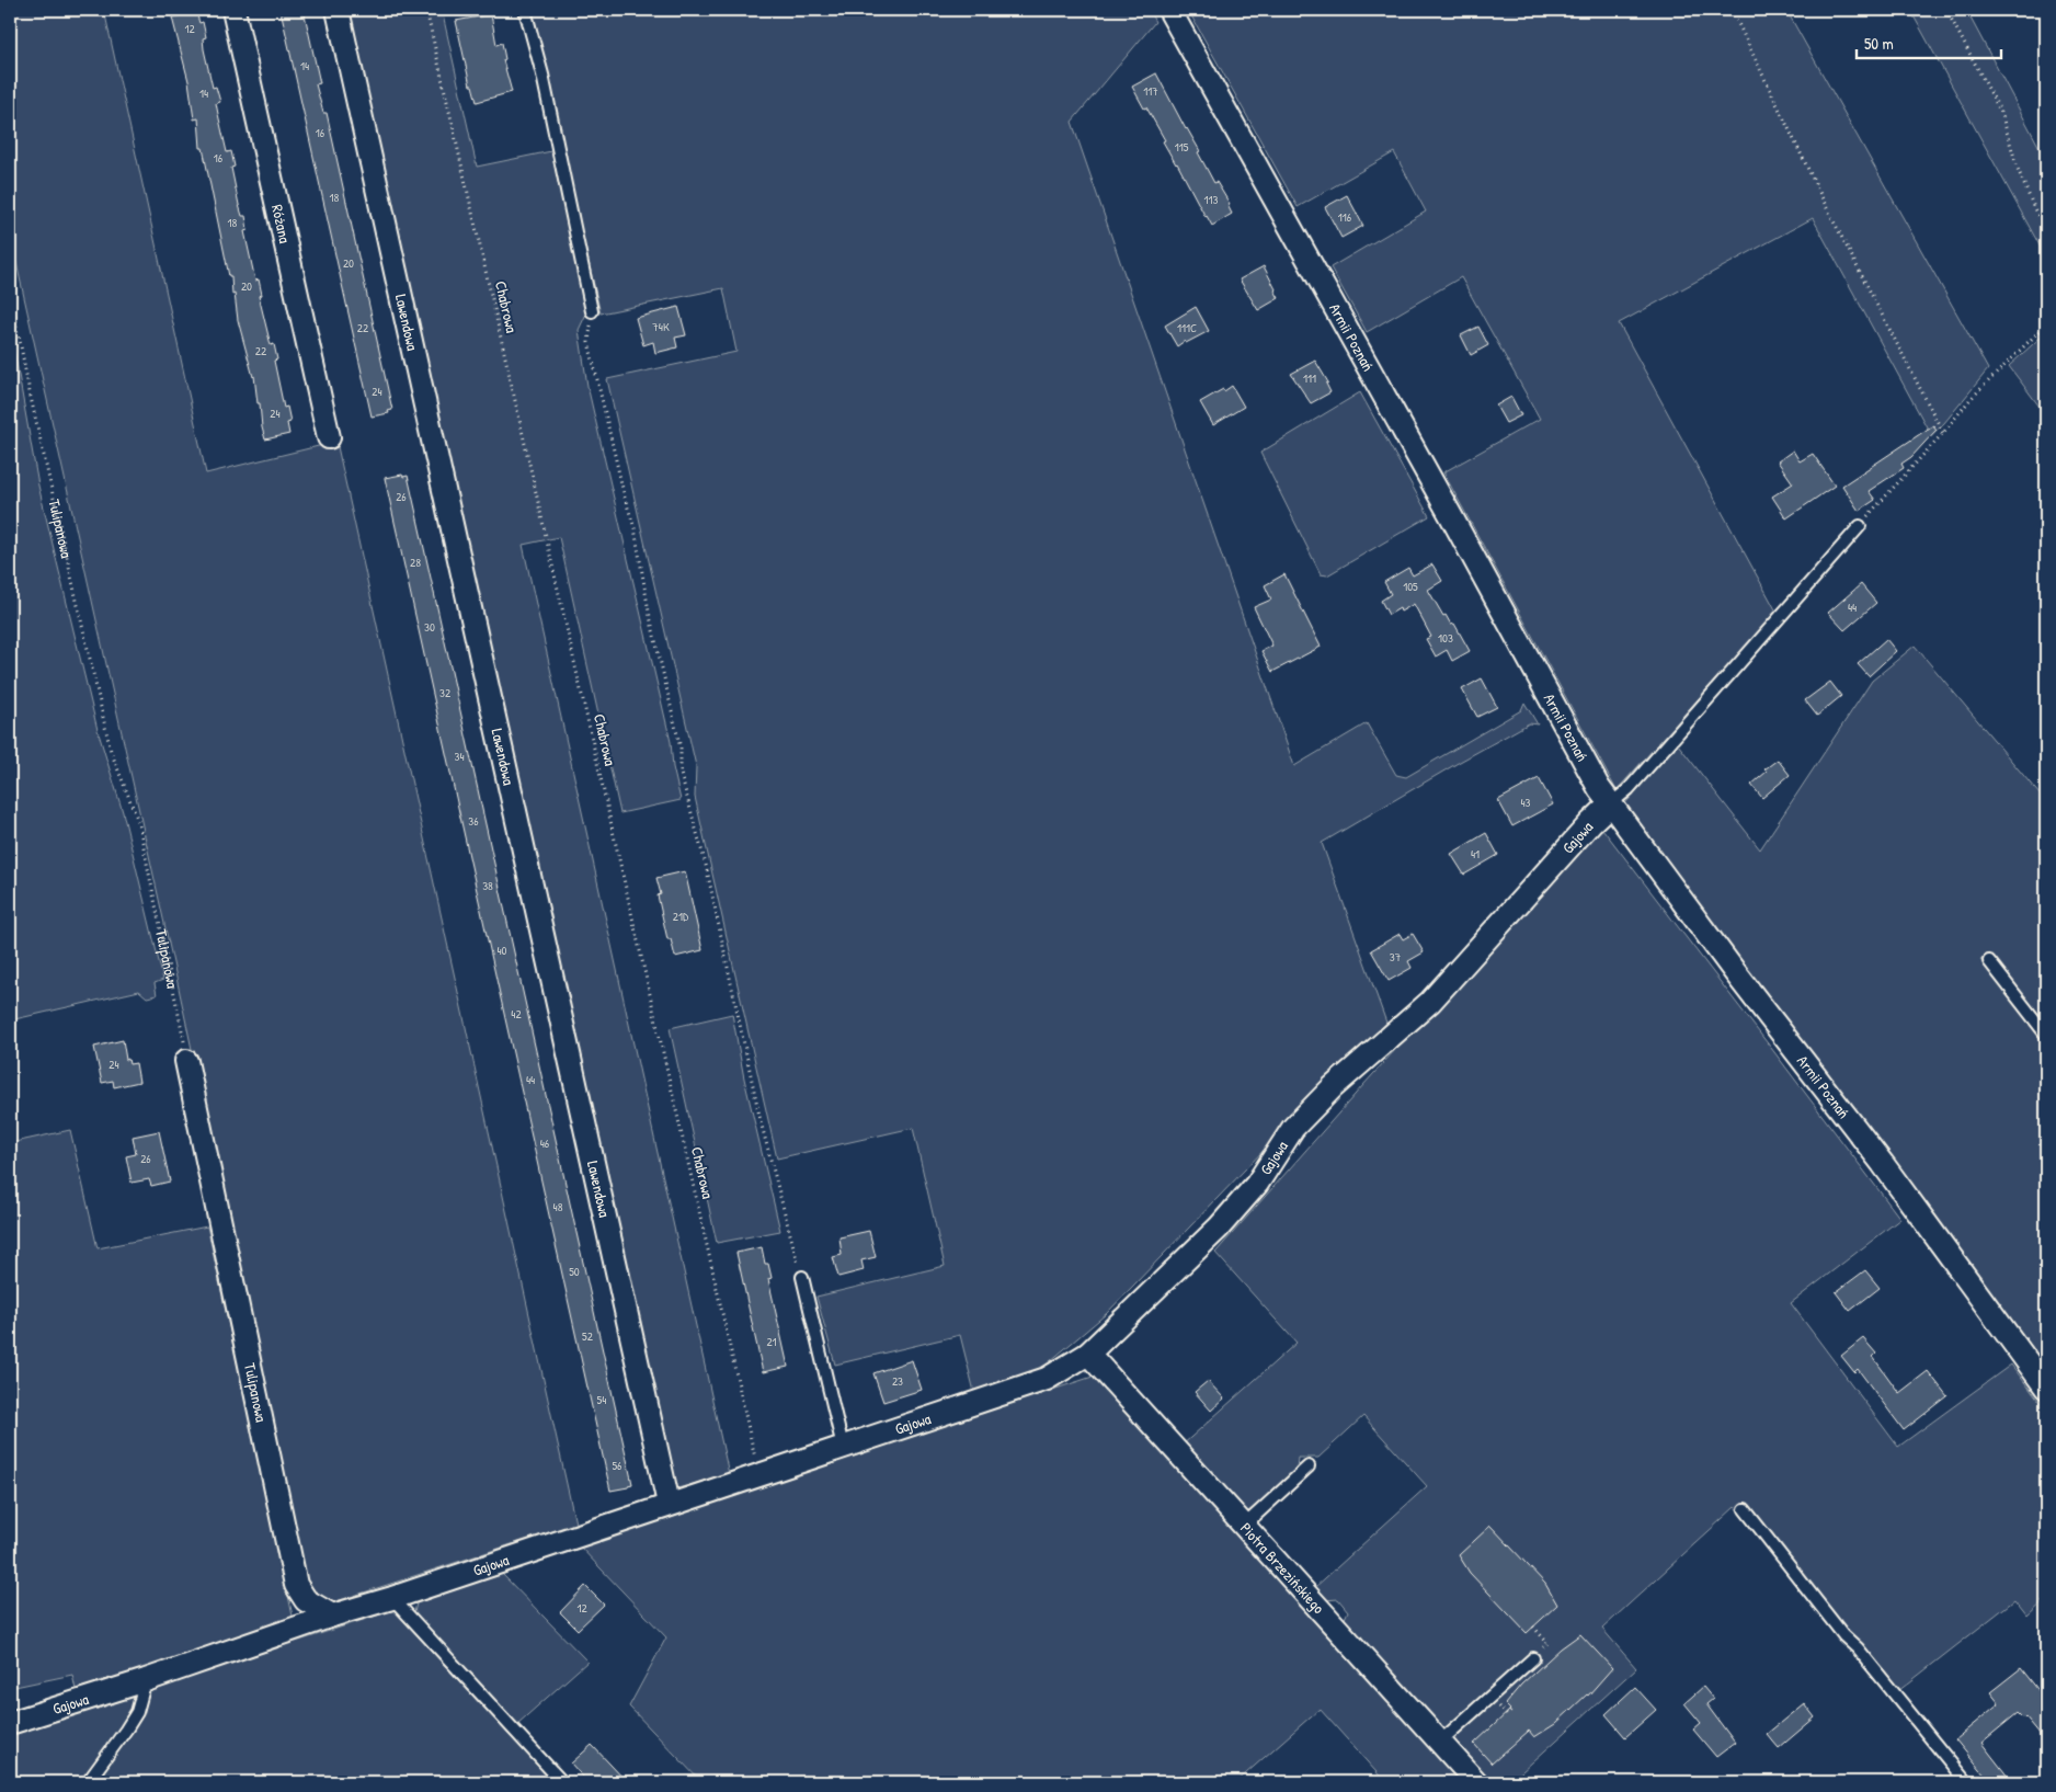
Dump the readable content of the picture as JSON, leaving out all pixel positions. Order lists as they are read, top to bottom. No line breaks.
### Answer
{"streets":{"street":["Różana","Lawendowa","Armii Poznań","Tulipanowa","Gajowa","Piotra Brzezińskiego"],"path":["Chabrowa"]},"crossings":[["Chabrowa","Gajowa"],["Lawendowa","Gajowa"],["Armii Poznań","Gajowa"],["Tulipanowa","Gajowa"],["Gajowa","Piotra Brzezińskiego"]],"house_numbers":["12","14","117","14","16","115","16","18","113","116","18","20","20","74K","22","111C","22","111","24","24","26","28","105","44","30","103","32","34","43","36","41","38","21D","40","37","42","24","44","46","26","48","50","52","21","23","54","56","12"],"scale_bar":"50 m"}
